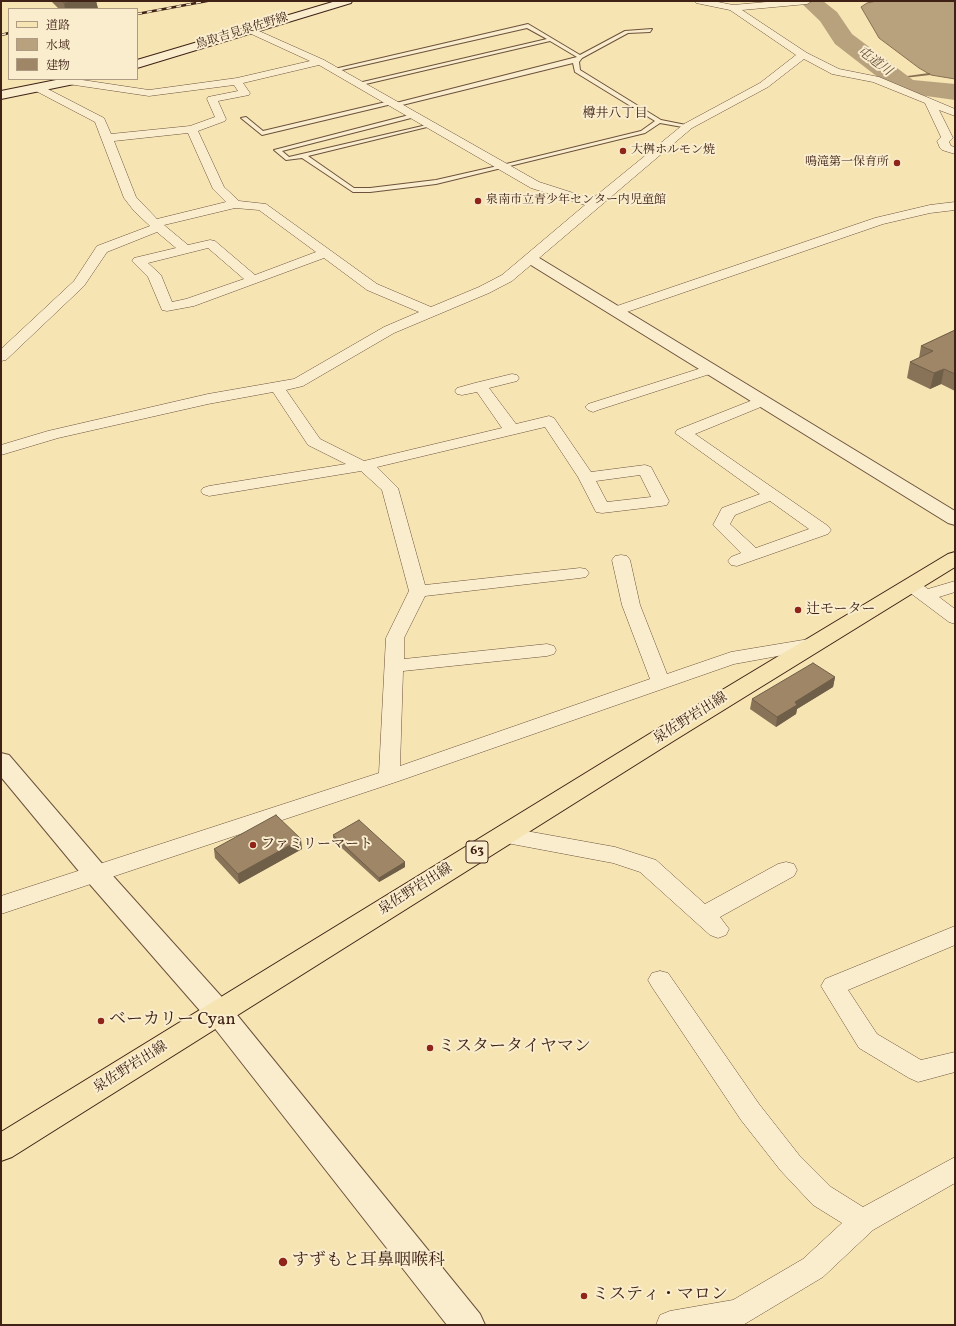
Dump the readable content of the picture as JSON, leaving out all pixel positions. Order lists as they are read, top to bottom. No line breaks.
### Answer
{"streets":{"main road":["泉佐野岩出線","63"],"street":["鳥取吉見泉佐野線"]},"districts":["樽井八丁目"],"water":["屯道川"],"places":["大桝ホルモン焼","鳴滝第一保育所","泉南市立青少年センター内児童館","辻モーター","ファミリーマート","ベーカリー Cyan","ミスタータイヤマン","すずもと耳鼻咽喉科","ミスティ・マロン"],"legend":["道路","水域","建物"]}
